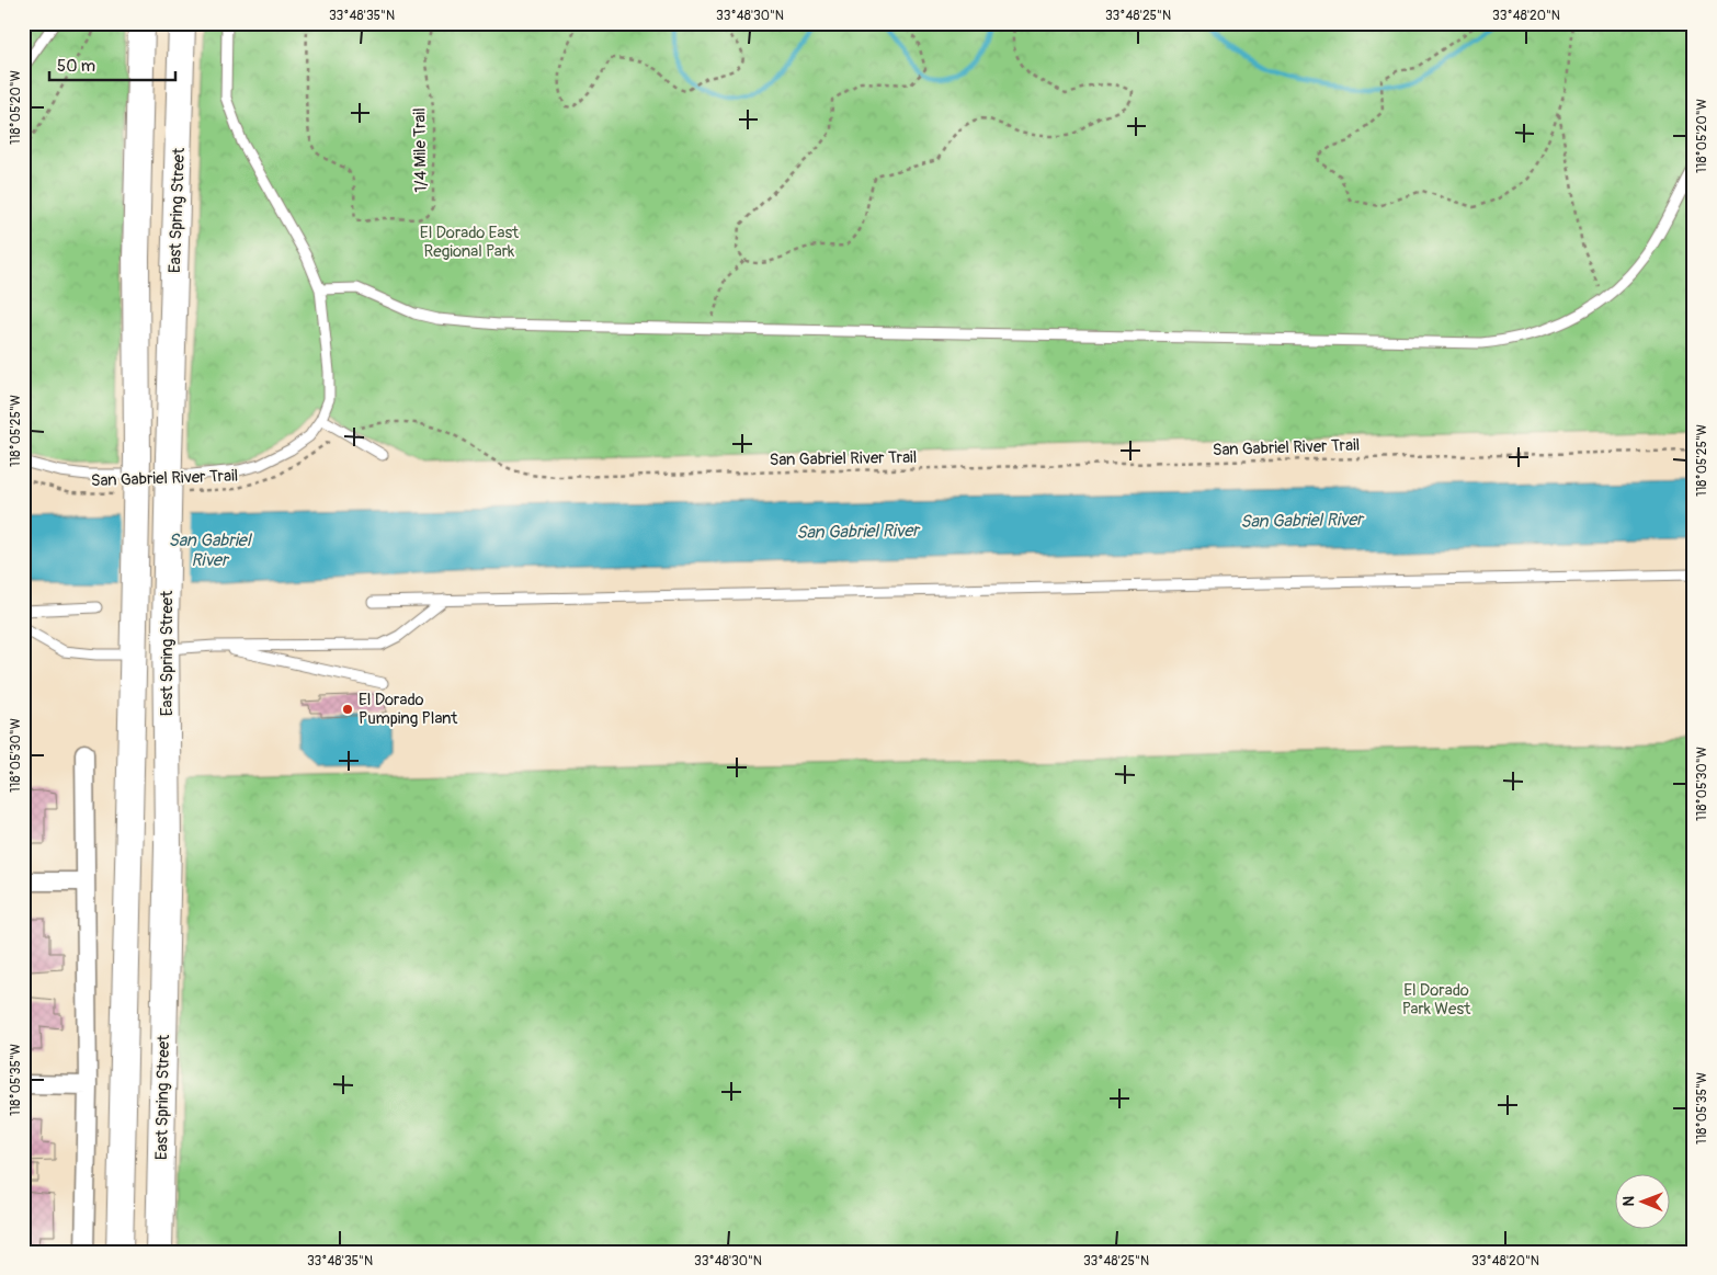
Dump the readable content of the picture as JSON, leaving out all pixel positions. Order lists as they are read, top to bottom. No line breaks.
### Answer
{"streets":{"main road":["East Spring Street"],"path":["1/4 Mile Trail","San Gabriel River Trail"]},"water":["San Gabriel River"],"parks":["El Dorado East Regional Park","El Dorado Park West"],"places":["El Dorado Pumping Plant"],"scale_bar":"50 m","north":"left","coordinates":["33°48'35\"N","33°48'30\"N","33°48'25\"N","33°48'20\"N","118°05'20\"W","118°05'25\"W","118°05'30\"W","118°05'35\"W"]}
